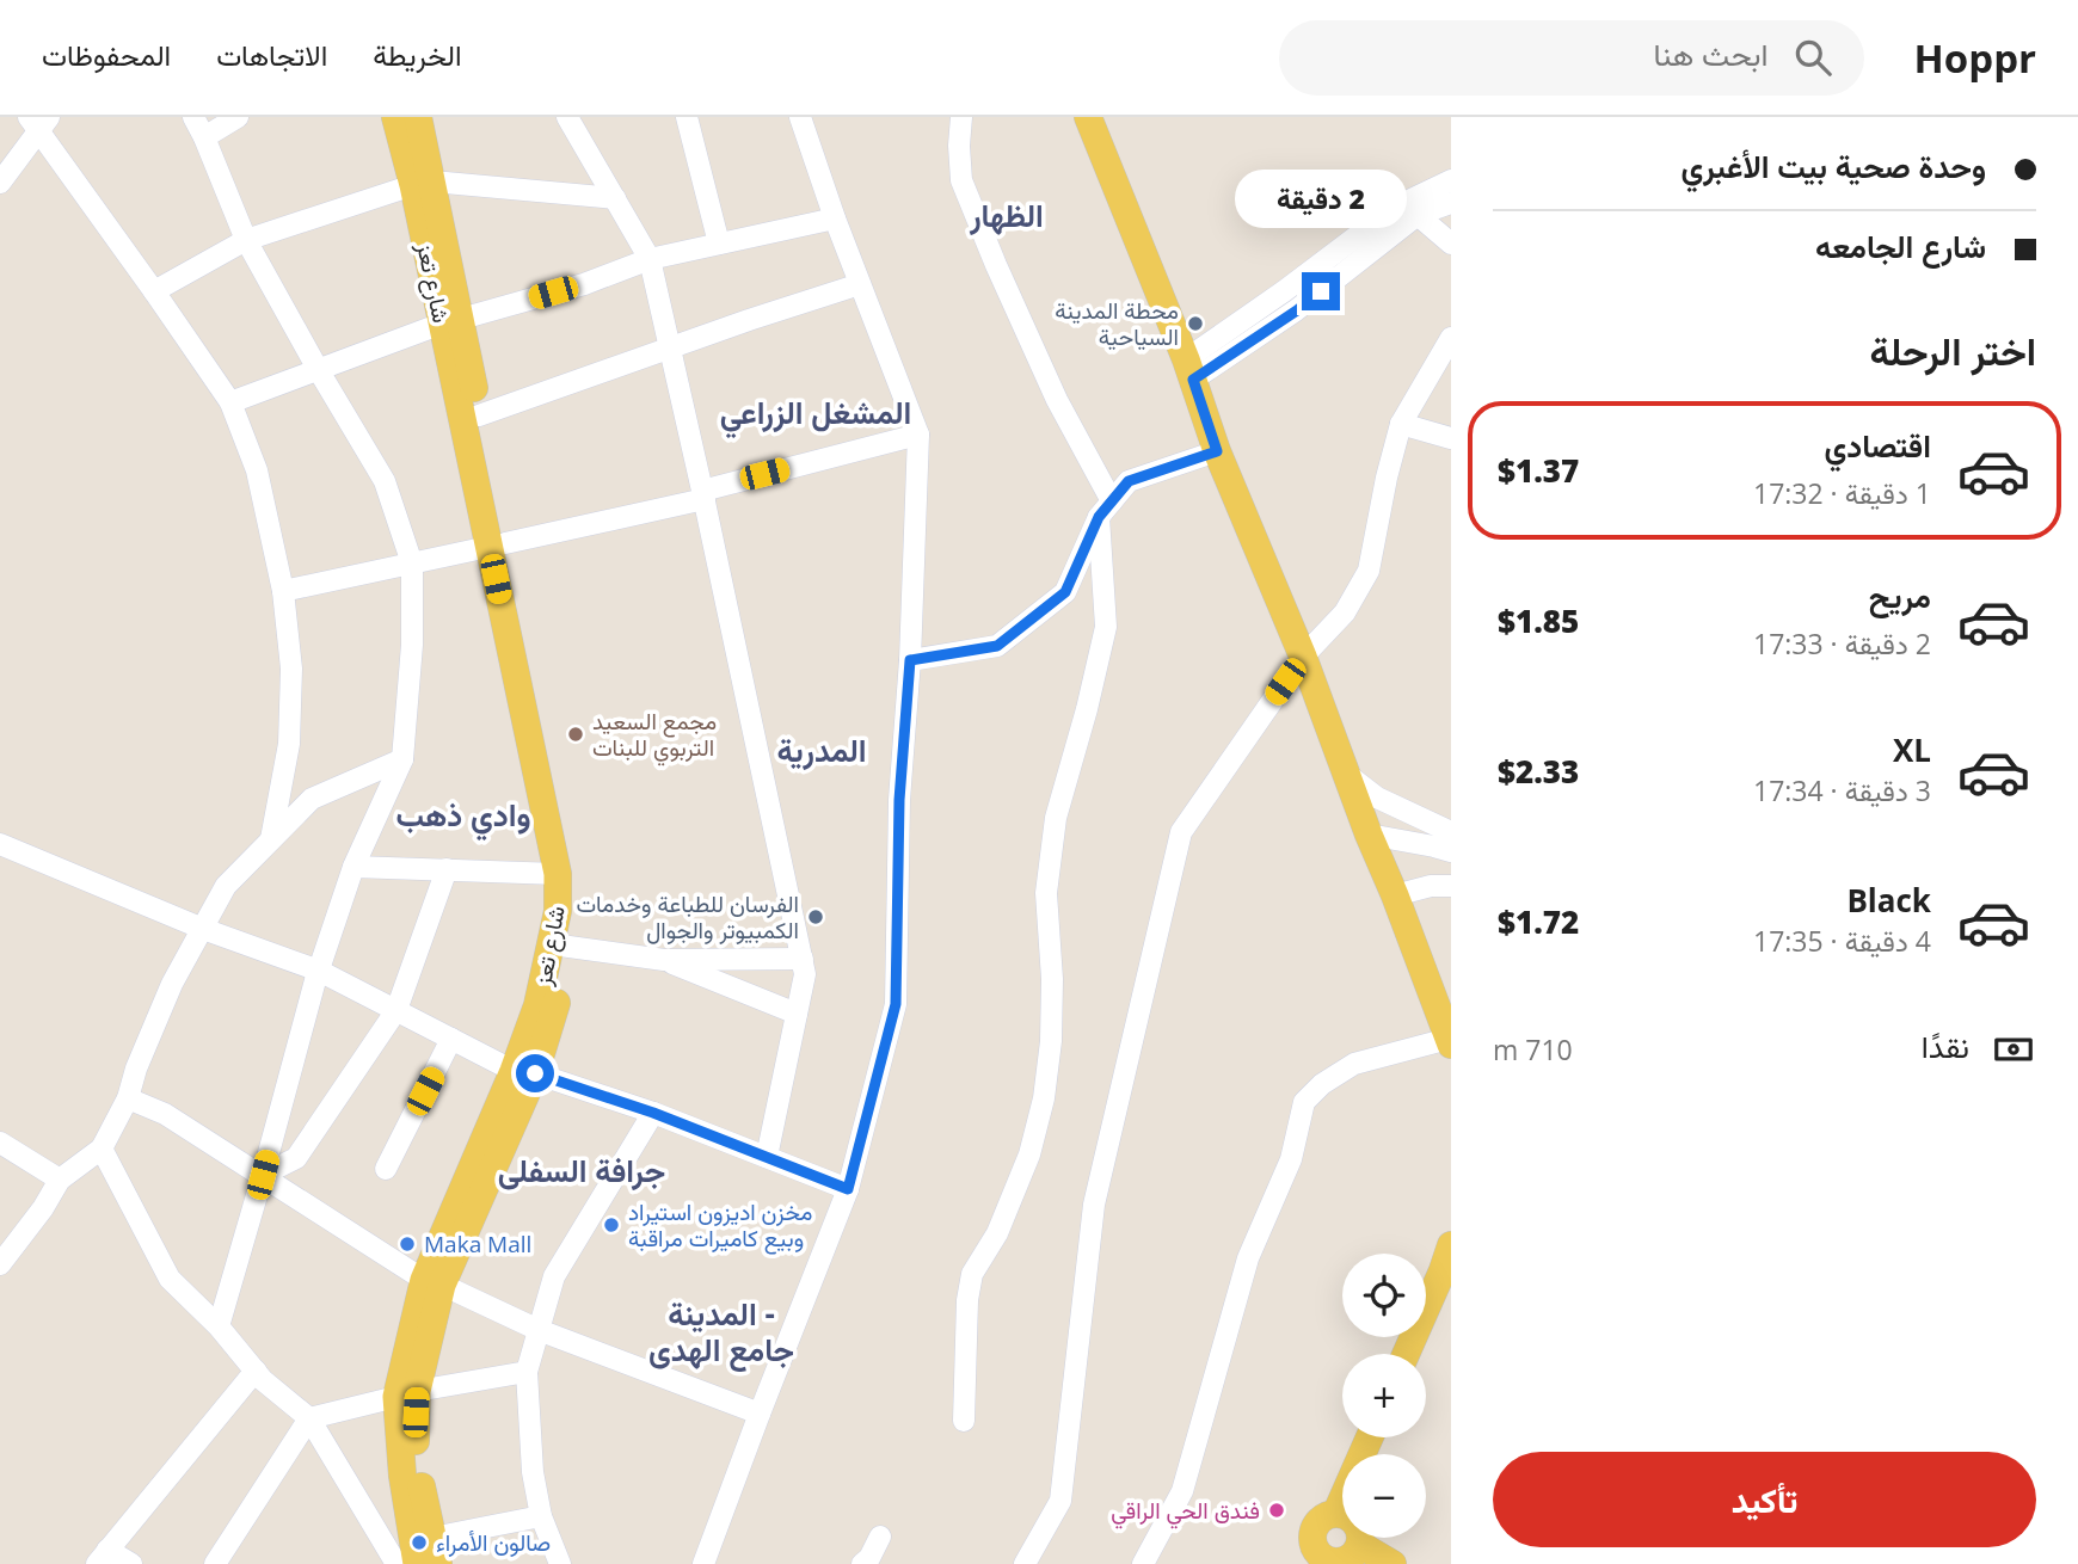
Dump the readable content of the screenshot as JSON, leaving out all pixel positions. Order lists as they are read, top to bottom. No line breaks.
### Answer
{"streets":{"main road":["شارع تعز"]},"districts":["الظهار","المشغل الزراعي","المدرية","وادي ذهب","جرافة السفلى","المدينة - جامع الهدى"],"places":["محطة المدينة السياحية","مجمع السعيد التربوي للبنات","الفرسان للطباعة وخدمات الكمبيوتر والجوال","مخزن اديزون استيراد وبيع كاميرات مراقبة","Maka Mall","فندق الحي الراقي","صالون الأمراء"],"page":{"header":"Hoppr","search":"ابحث هنا","nav":["الخريطة","الاتجاهات","المحفوظات"],"banner":["وحدة صحية بيت الأغبري","شارع الجامعه"],"bubble":"2 دقيقة","heading":"اختر الرحلة","list":[{"name":"اقتصادي","note":"1 دقيقة · 17:32","value":"$1.37"},{"name":"مريح","note":"2 دقيقة · 17:33","value":"$1.85"},{"name":"XL","note":"3 دقيقة · 17:34","value":"$2.33"},{"name":"Black","note":"4 دقيقة · 17:35","value":"$1.72"}],"pay":["نقدًا","710 m"],"map_buttons":["+","−"],"buttons":"تأكيد"}}
